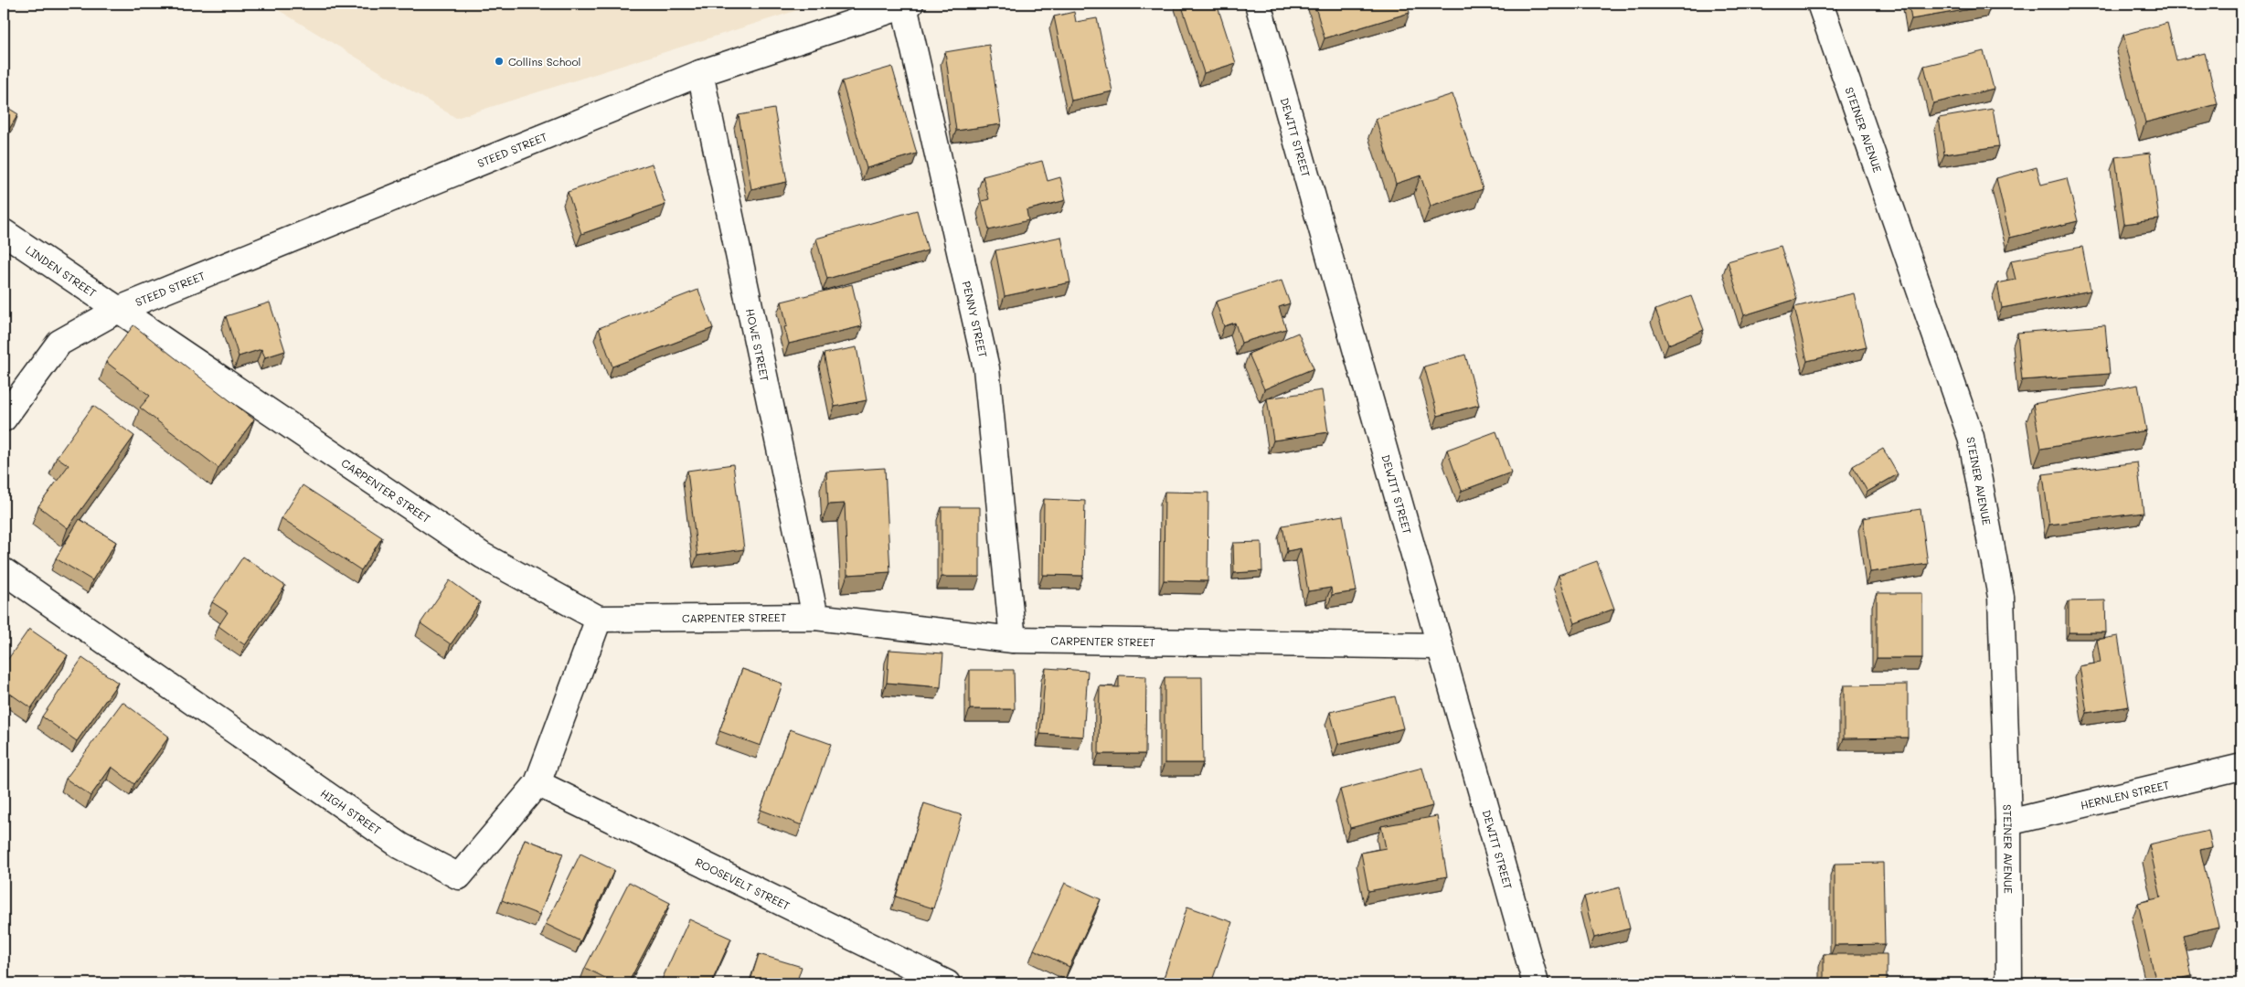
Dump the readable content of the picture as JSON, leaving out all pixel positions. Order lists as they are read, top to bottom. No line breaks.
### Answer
{"streets":{"street":["STEINER AVENUE","DEWITT STREET","STEED STREET","LINDEN STREET","PENNY STREET","HOWE STREET","CARPENTER STREET","HERNLEN STREET","HIGH STREET","ROOSEVELT STREET"]},"crossings":[["STEINER AVENUE","HERNLEN STREET"],["DEWITT STREET","CARPENTER STREET"],["STEED STREET","LINDEN STREET"],["STEED STREET","PENNY STREET"],["STEED STREET","HOWE STREET"],["STEED STREET","CARPENTER STREET"],["LINDEN STREET","CARPENTER STREET"],["PENNY STREET","CARPENTER STREET"],["HOWE STREET","CARPENTER STREET"],["CARPENTER STREET","HIGH STREET"],["HIGH STREET","ROOSEVELT STREET"]],"places":["Collins School"]}
